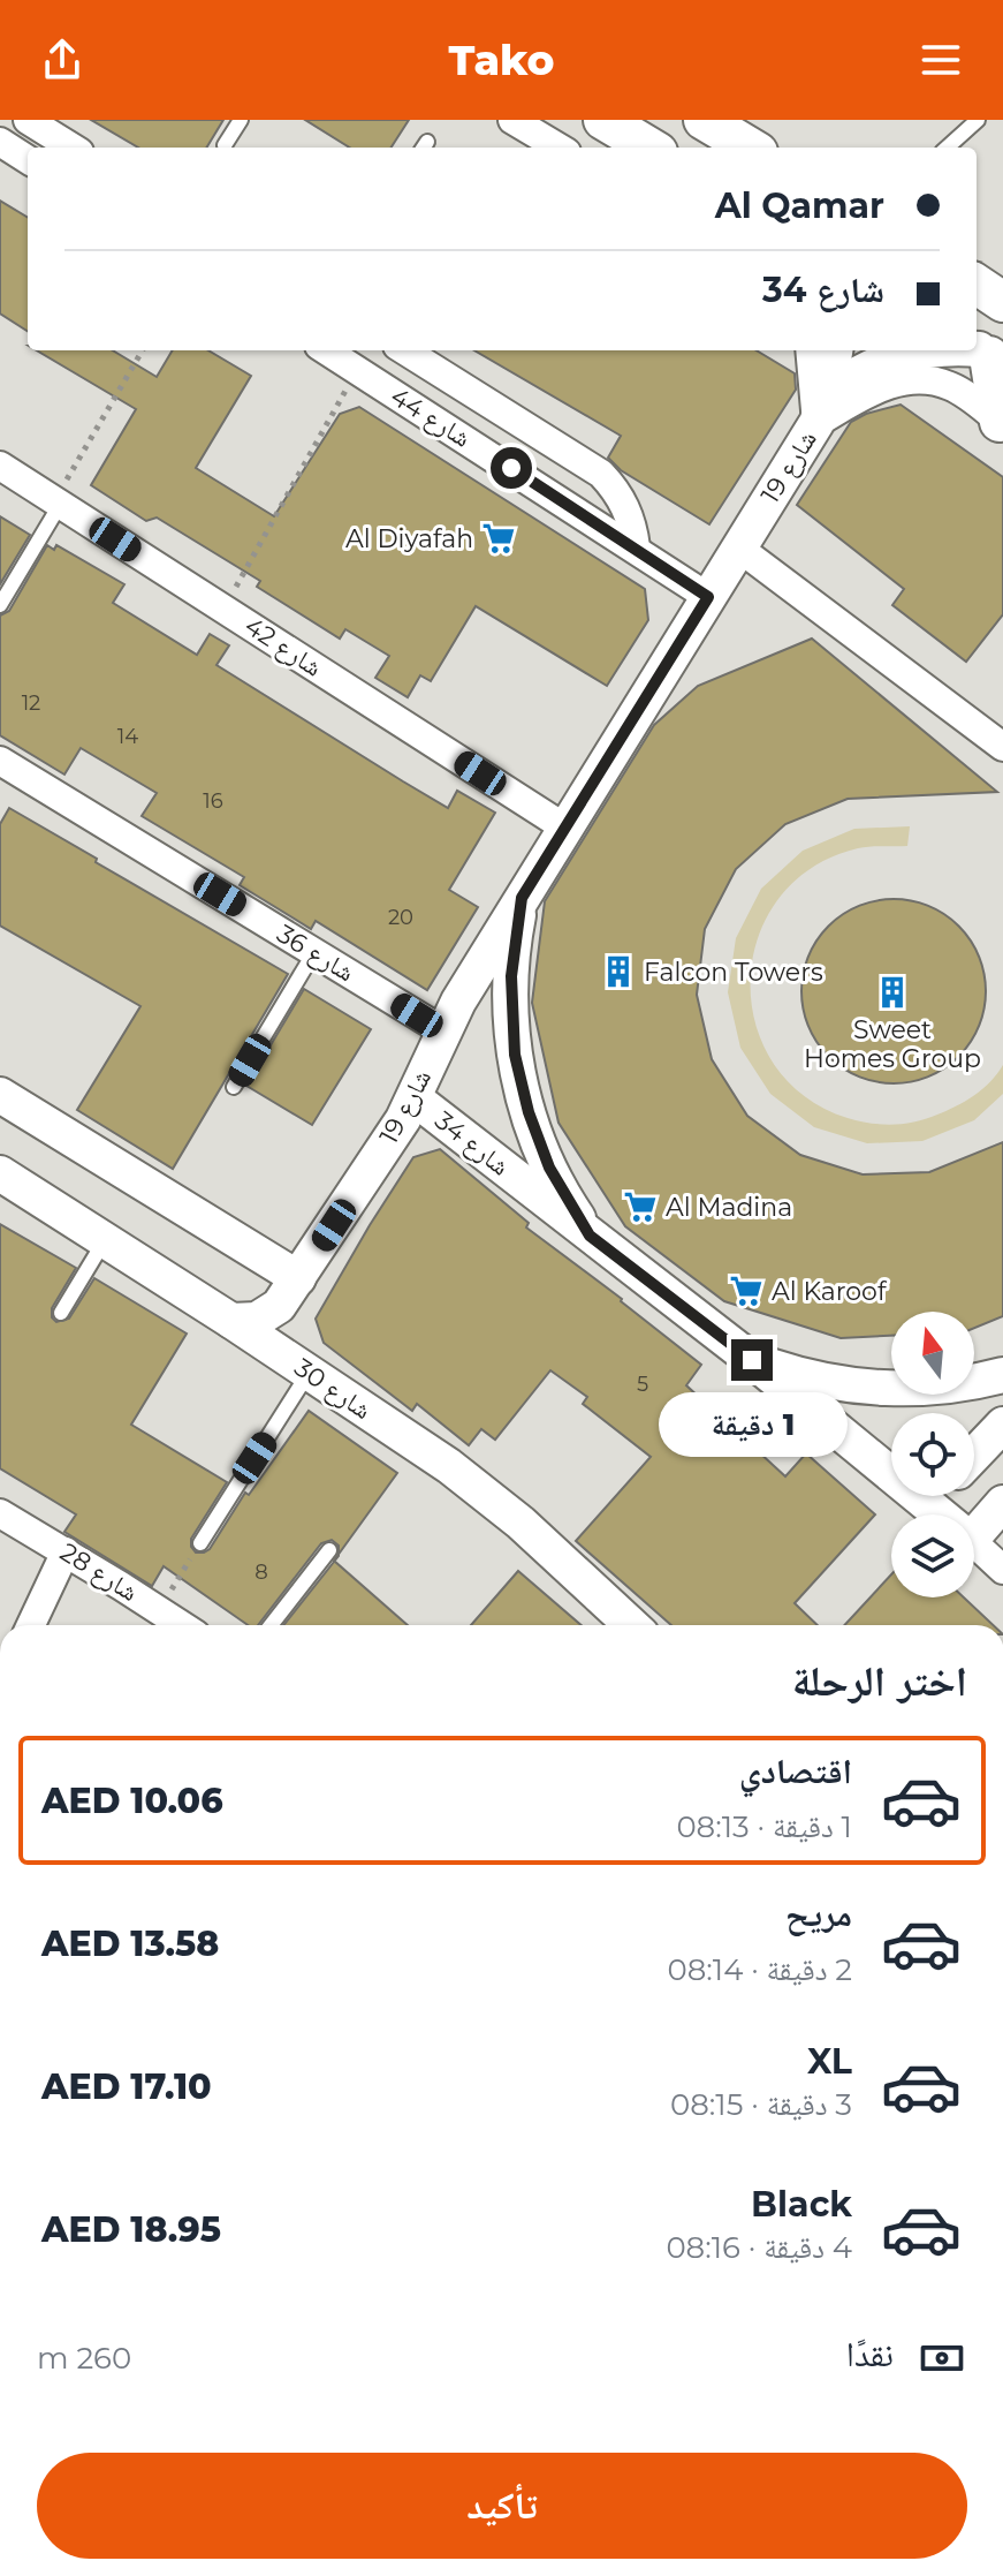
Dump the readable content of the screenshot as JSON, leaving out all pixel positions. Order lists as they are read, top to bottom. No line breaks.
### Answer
{"streets":{"street":["شارع 44","شارع 19","شارع 42","شارع 36","شارع 34","شارع 30","شارع 28"]},"crossings":[["شارع 44","شارع 19"],["شارع 19","شارع 42"],["شارع 19","شارع 36"],["شارع 19","شارع 34"],["شارع 19","شارع 30"]],"places":{"supermarket":["Al Diyafah","Al Madina","Al Karoof"],"building":["Falcon Towers","Sweet Homes Group"]},"house_numbers":["12","14","16","20","5","8"],"north":"top","page":{"header":"Tako","banner":["Al Qamar","شارع 34"],"bubble":"1 دقيقة","heading":"اختر الرحلة","list":[{"name":"اقتصادي","note":"1 دقيقة · 08:13","value":"AED 10.06"},{"name":"مريح","note":"2 دقيقة · 08:14","value":"AED 13.58"},{"name":"XL","note":"3 دقيقة · 08:15","value":"AED 17.10"},{"name":"Black","note":"4 دقيقة · 08:16","value":"AED 18.95"}],"pay":["نقدًا","260 m"],"buttons":"تأكيد"}}
